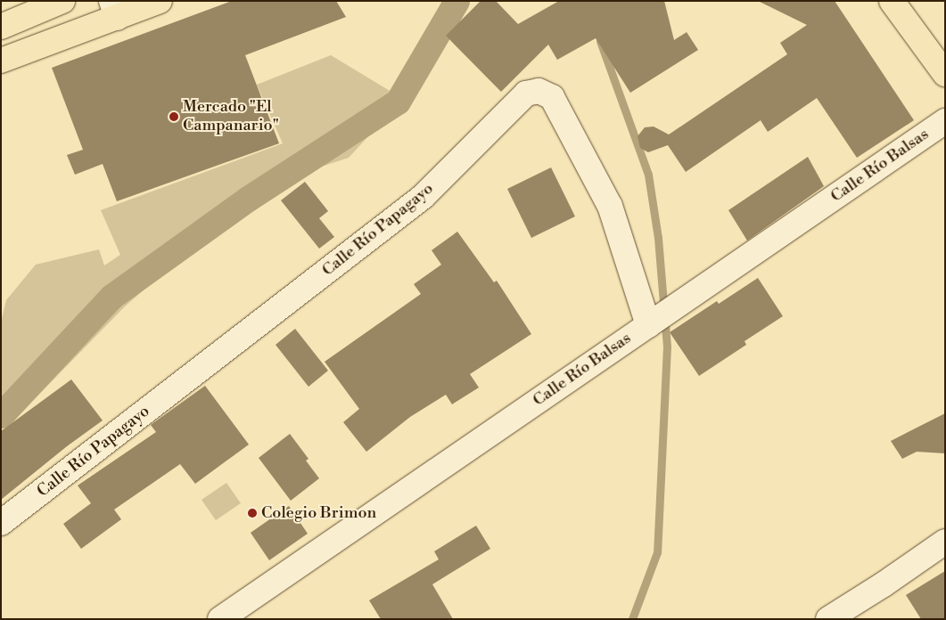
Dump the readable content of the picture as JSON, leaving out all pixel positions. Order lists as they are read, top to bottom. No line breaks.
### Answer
{"streets":{"street":["Calle Río Balsas","Calle Río Papagayo"]},"crossings":[["Calle Río Balsas","Calle Río Papagayo"]],"places":["Mercado \"El Campanario\"","Colegio Brimon"]}
